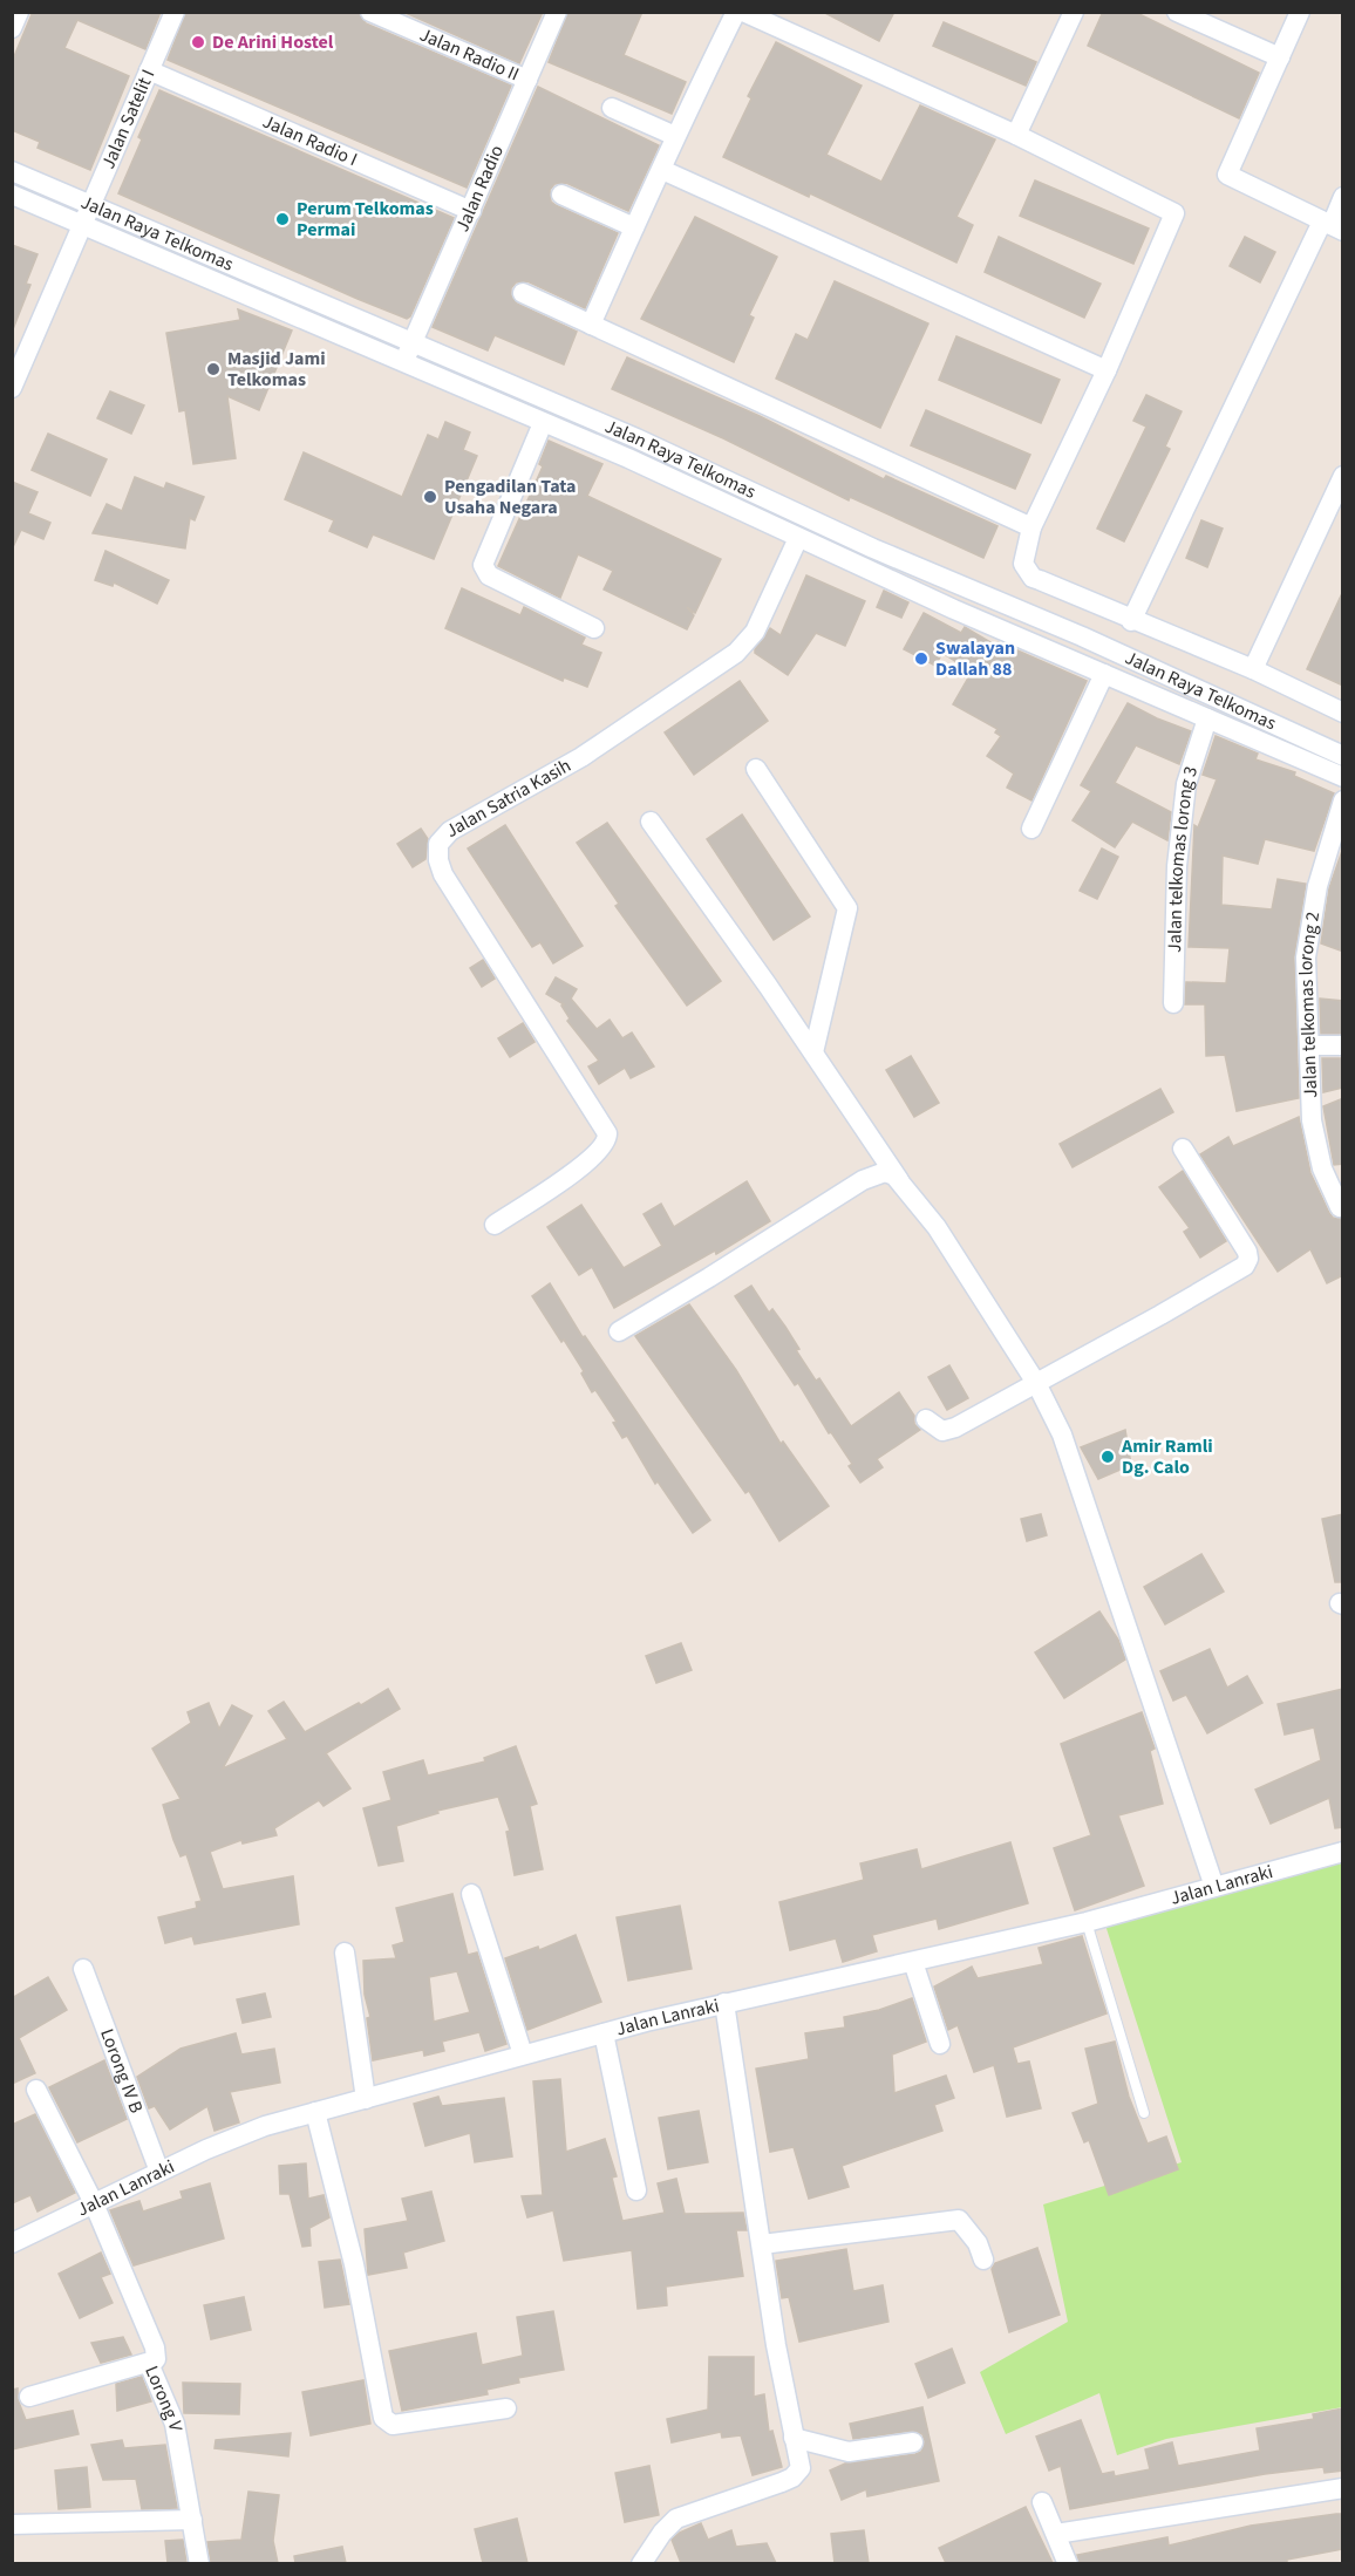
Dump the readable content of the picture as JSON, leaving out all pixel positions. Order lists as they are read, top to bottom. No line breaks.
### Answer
{"streets":{"street":["Jalan Radio II","Jalan Satelit I","Jalan Radio I","Jalan Radio","Jalan Raya Telkomas","Jalan Satria Kasih","Jalan telkomas lorong 3","Jalan telkomas lorong 2","Jalan Lanraki","Lorong IV B","Lorong V"]},"crossings":[["Jalan Radio II","Jalan Radio"],["Jalan Satelit I","Jalan Radio I"],["Jalan Satelit I","Jalan Raya Telkomas"],["Jalan Radio I","Jalan Radio"],["Jalan Radio","Jalan Raya Telkomas"],["Jalan Raya Telkomas","Jalan Satria Kasih"],["Jalan Raya Telkomas","Jalan telkomas lorong 3"],["Jalan Lanraki","Lorong IV B"],["Jalan Lanraki","Lorong V"]],"places":["De Arini Hostel","Perum Telkomas Permai","Masjid Jami Telkomas","Pengadilan Tata Usaha Negara","Swalayan Dallah 88","Amir Ramli Dg. Calo"]}
